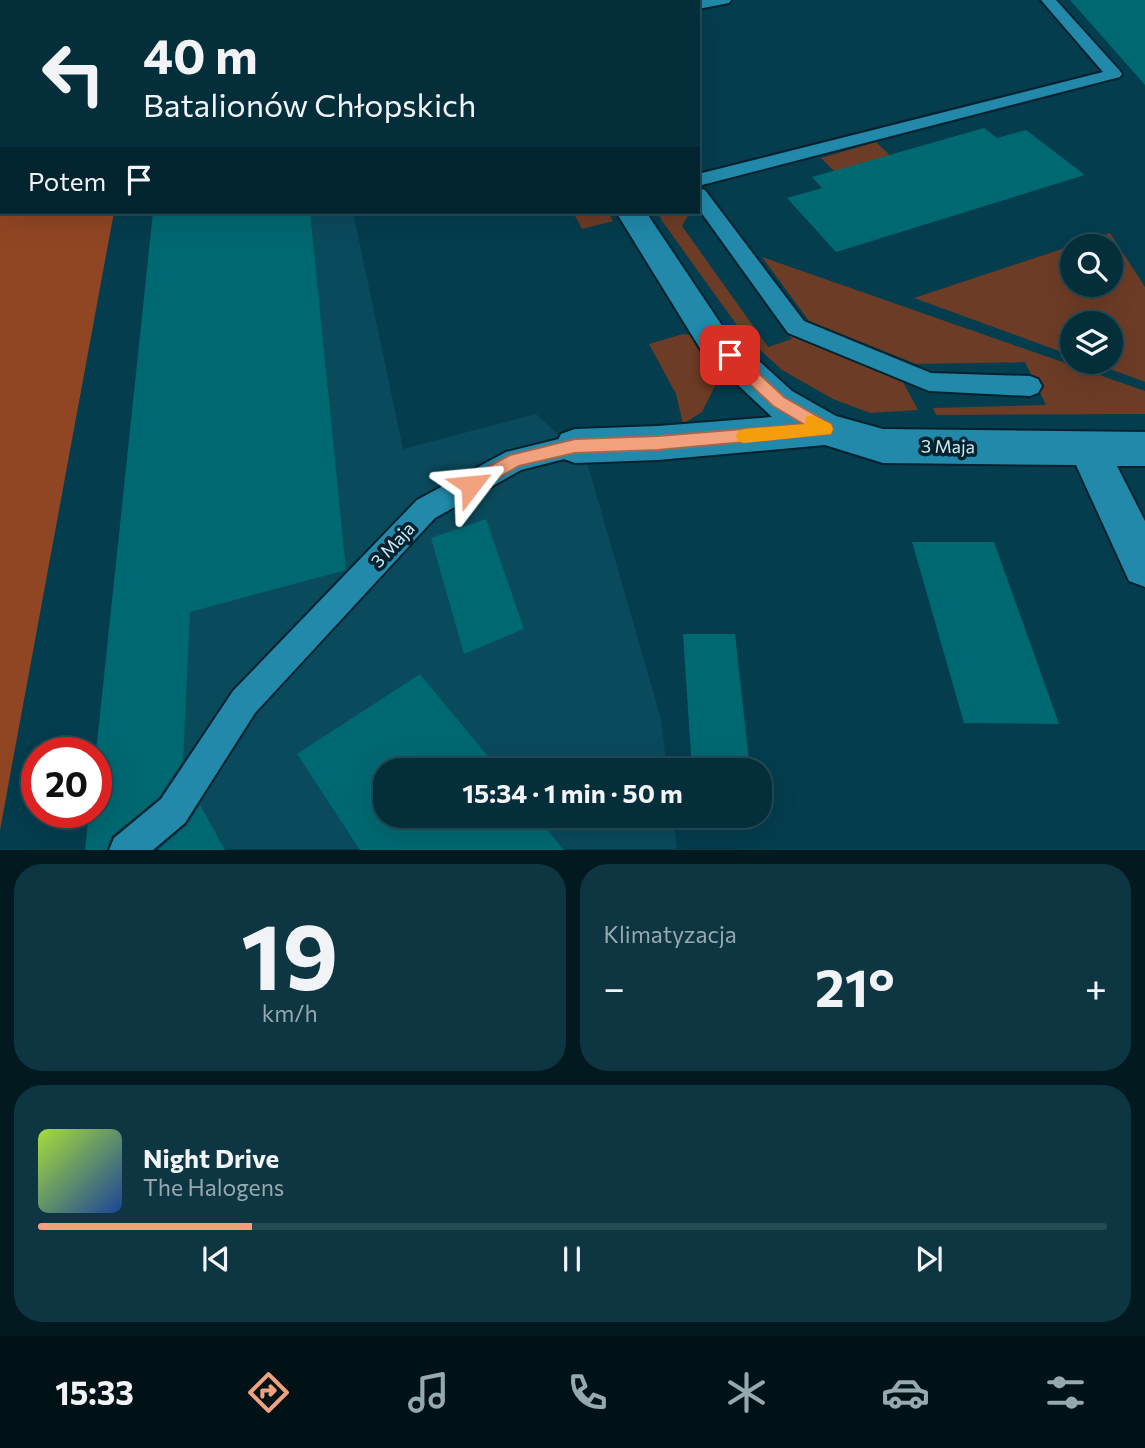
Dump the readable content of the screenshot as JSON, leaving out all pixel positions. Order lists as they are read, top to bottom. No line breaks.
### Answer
{"streets":{"street":["3 Maja"]},"page":{"turn":["40 m","Batalionów Chłopskich"],"then":"Potem","limit":"20","trip":"15:34 · 1 min · 50 m","tile":[["19","km/h"],"Klimatyzacja"],"heat":["−","21°","+"],"song":["Night Drive","The Halogens"],"tabs":"15:33"}}
